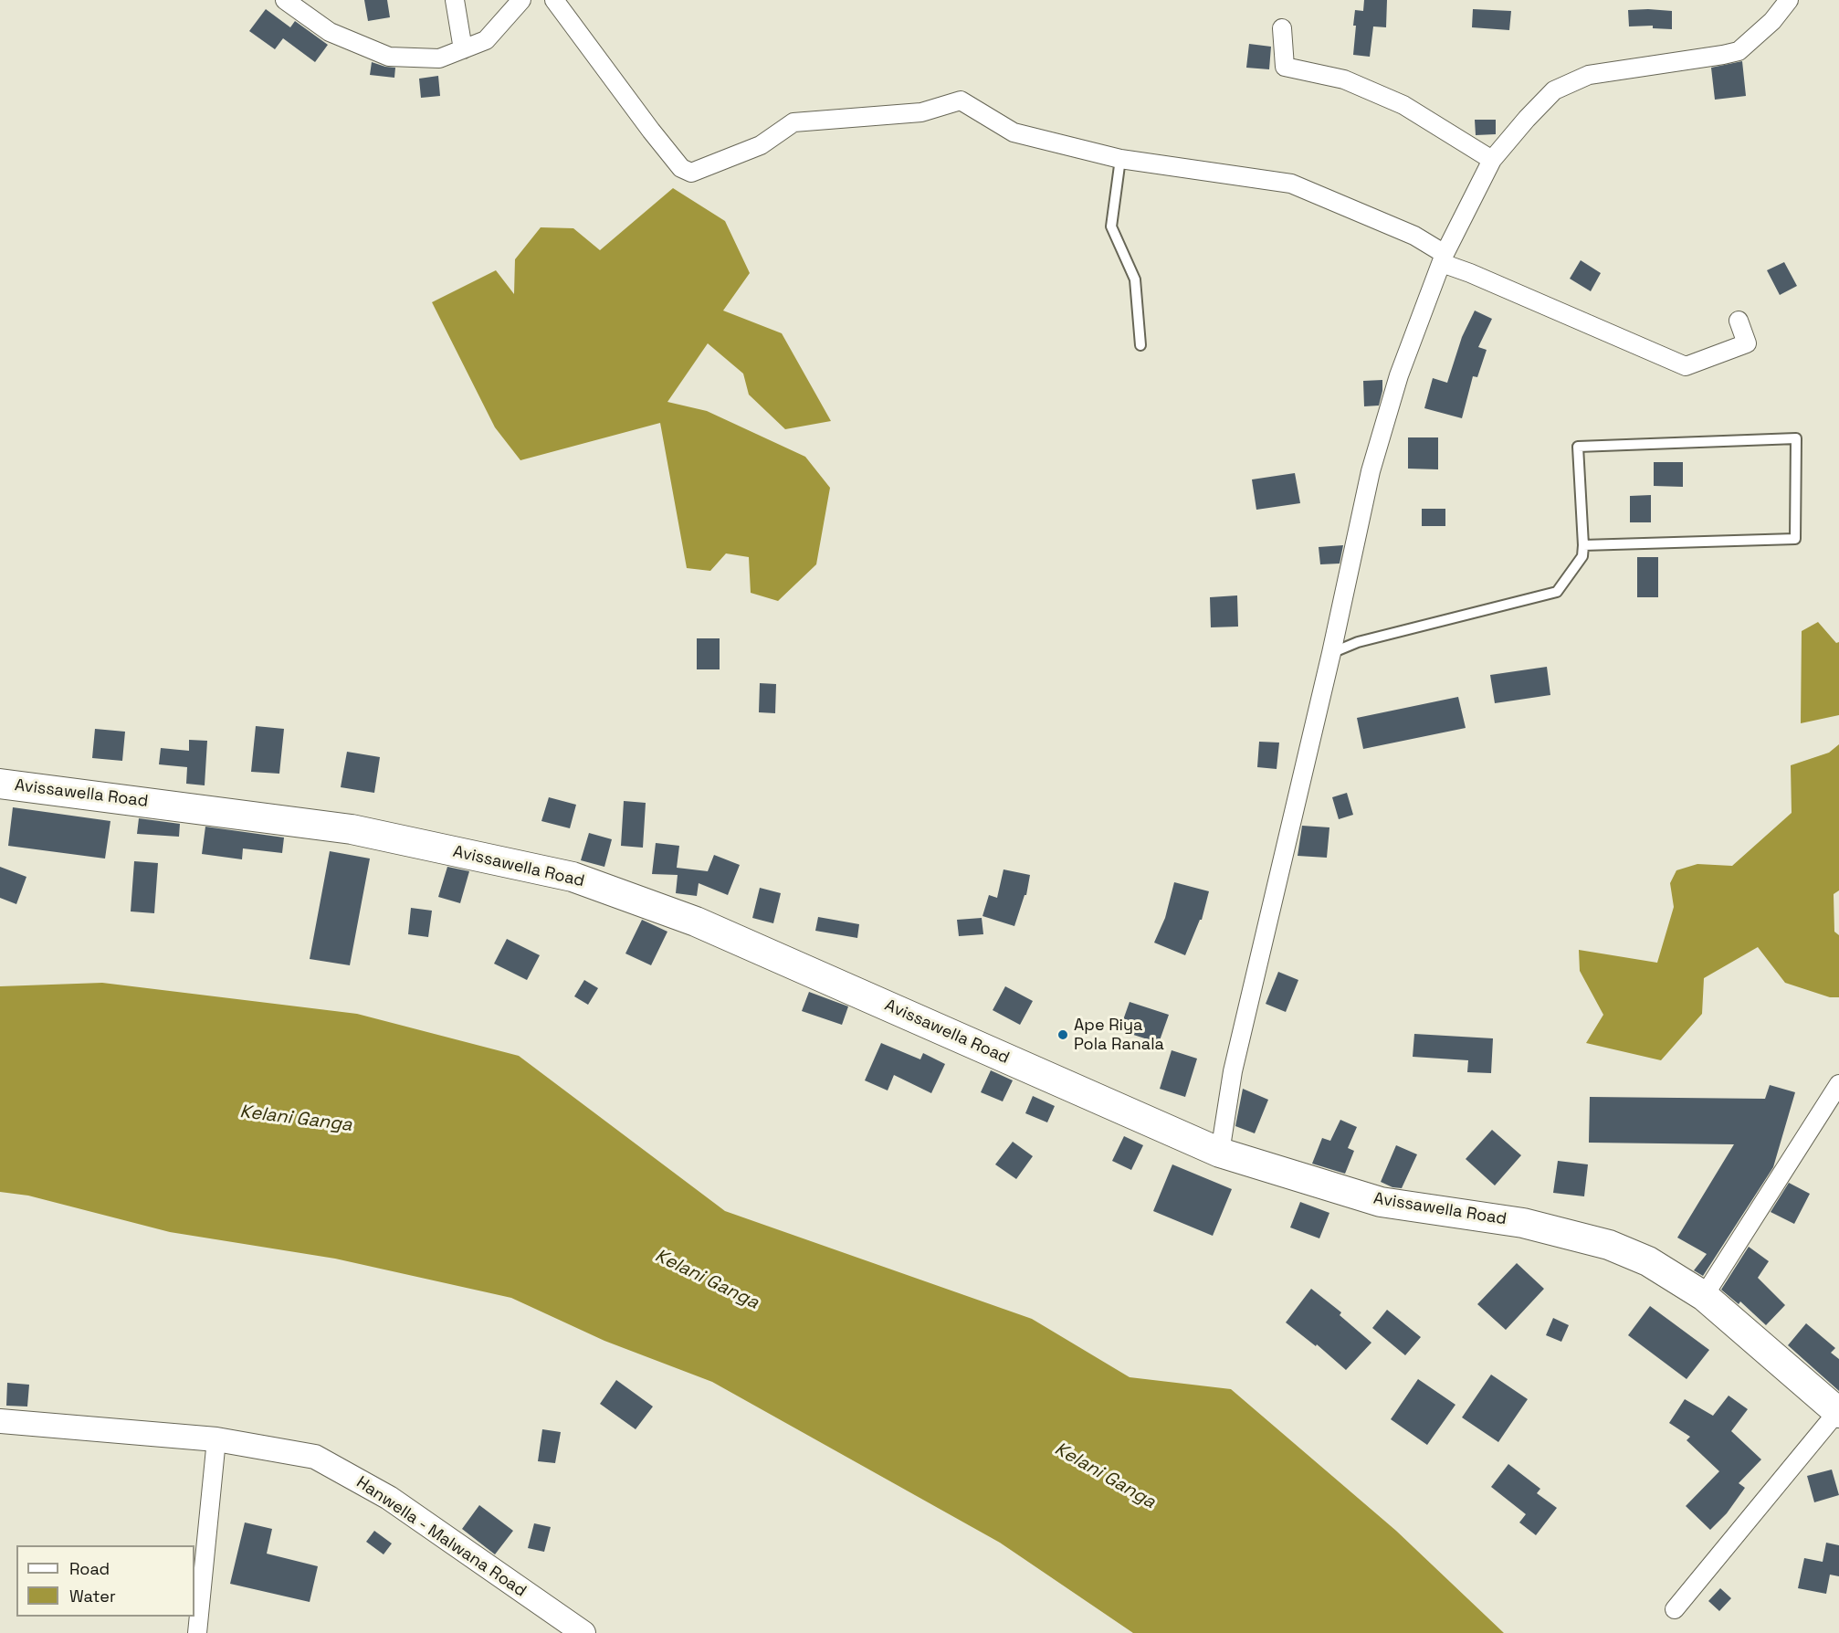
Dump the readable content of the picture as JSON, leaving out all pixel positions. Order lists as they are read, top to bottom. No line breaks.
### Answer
{"streets":{"main road":["Avissawella Road"],"street":["Hanwella - Malwana Road"]},"water":["Kelani Ganga"],"places":["Ape Riya Pola Ranala"],"legend":["Road","Water"]}
